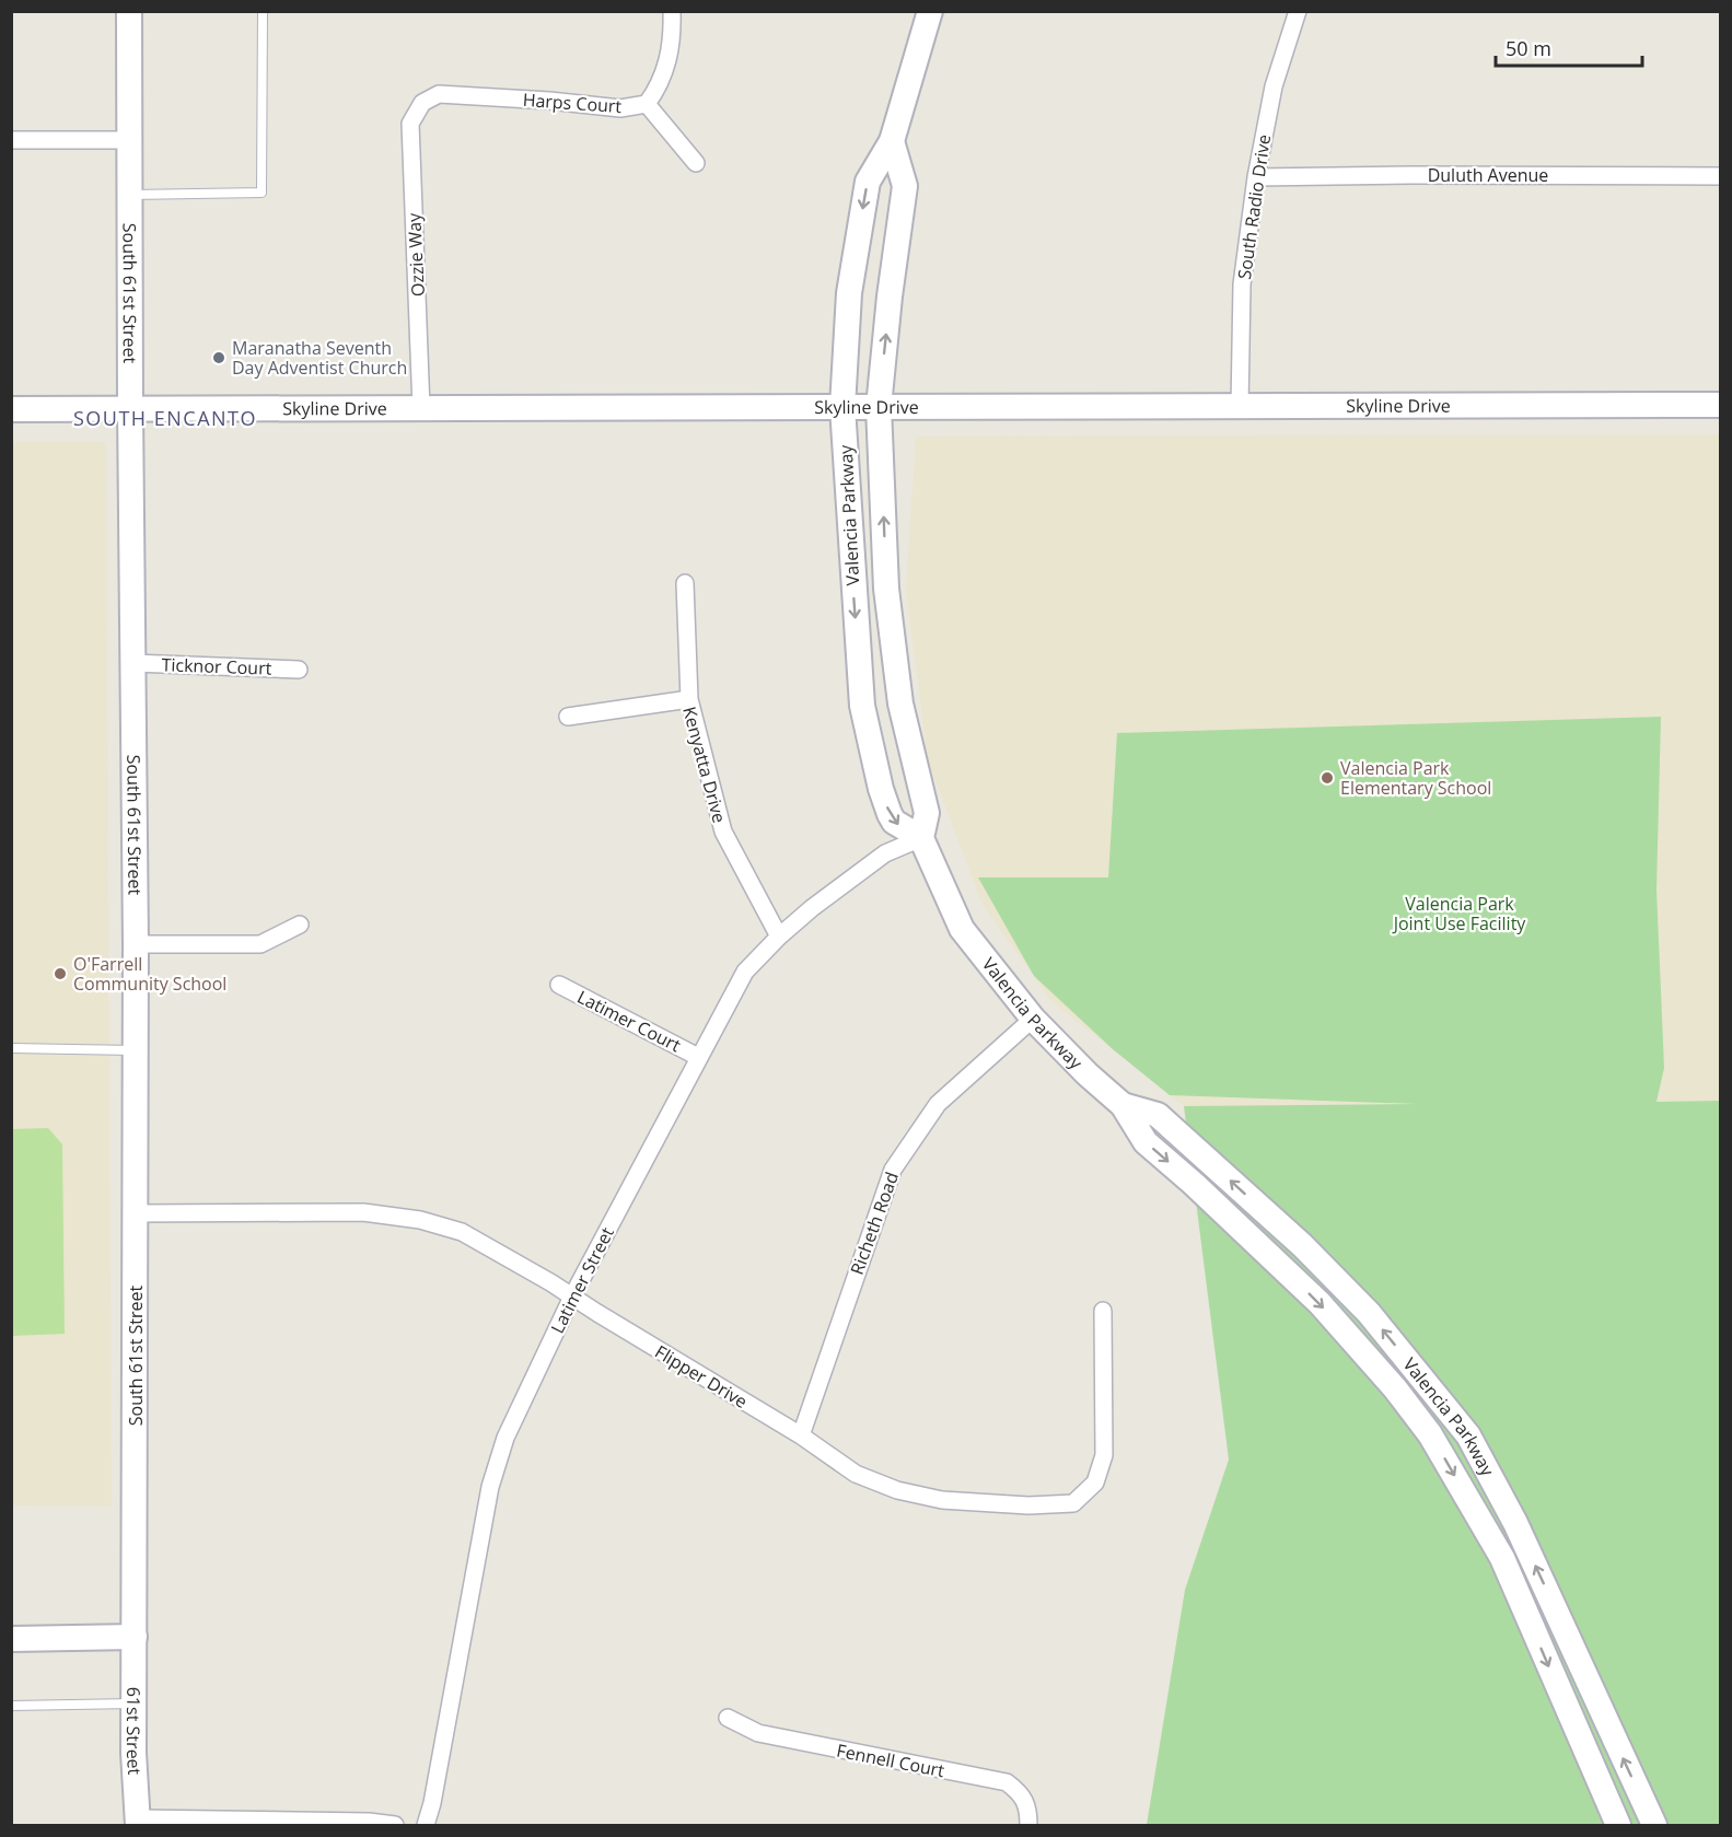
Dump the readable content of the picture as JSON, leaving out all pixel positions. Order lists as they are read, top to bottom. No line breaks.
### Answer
{"streets":{"main road":["South 61st Street","Skyline Drive","Valencia Parkway","61st Street"],"street":["Harps Court","Duluth Avenue","South Radio Drive","Ozzie Way","Ticknor Court","Kenyatta Drive","Latimer Court","Richeth Road","Latimer Street","Flipper Drive","Fennell Court"]},"crossings":[["Harps Court","Ozzie Way"],["Duluth Avenue","South Radio Drive"],["South Radio Drive","Skyline Drive"],["Ozzie Way","Skyline Drive"],["South 61st Street","Skyline Drive"],["South 61st Street","Ticknor Court"],["South 61st Street","Flipper Drive"],["South 61st Street","61st Street"],["Skyline Drive","Valencia Parkway"],["Valencia Parkway","Richeth Road"],["Valencia Parkway","Latimer Street"],["Kenyatta Drive","Latimer Street"],["Latimer Court","Latimer Street"],["Richeth Road","Flipper Drive"],["Latimer Street","Flipper Drive"]],"districts":["SOUTH ENCANTO"],"parks":["Valencia Park Joint Use Facility"],"places":["Maranatha Seventh Day Adventist Church","Valencia Park Elementary School","O'Farrell Community School"],"scale_bar":"50 m"}
